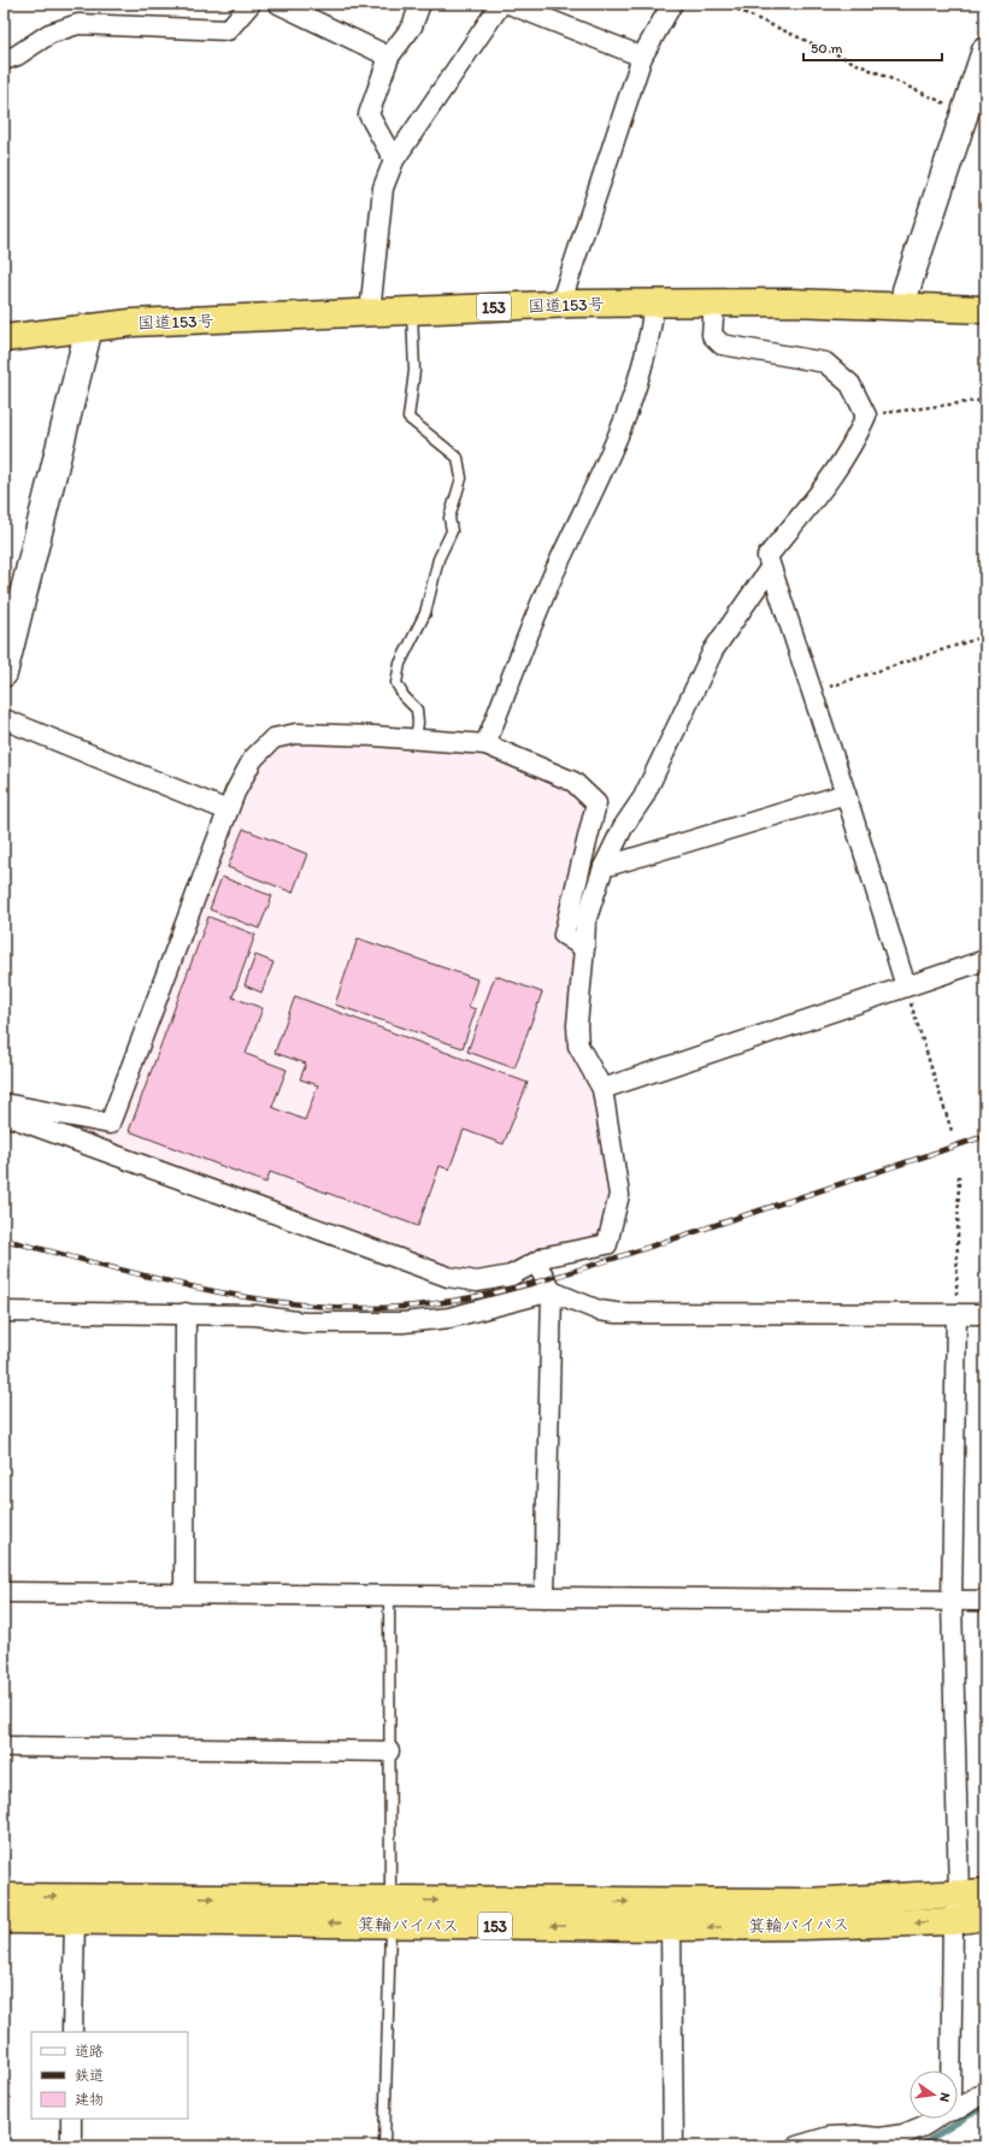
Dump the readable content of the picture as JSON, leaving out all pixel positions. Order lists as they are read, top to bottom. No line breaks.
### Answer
{"streets":{"highway":["国道153号","153","箕輪バイパス"]},"legend":["道路","鉄道","建物"],"scale_bar":"50 m","north":"right"}
